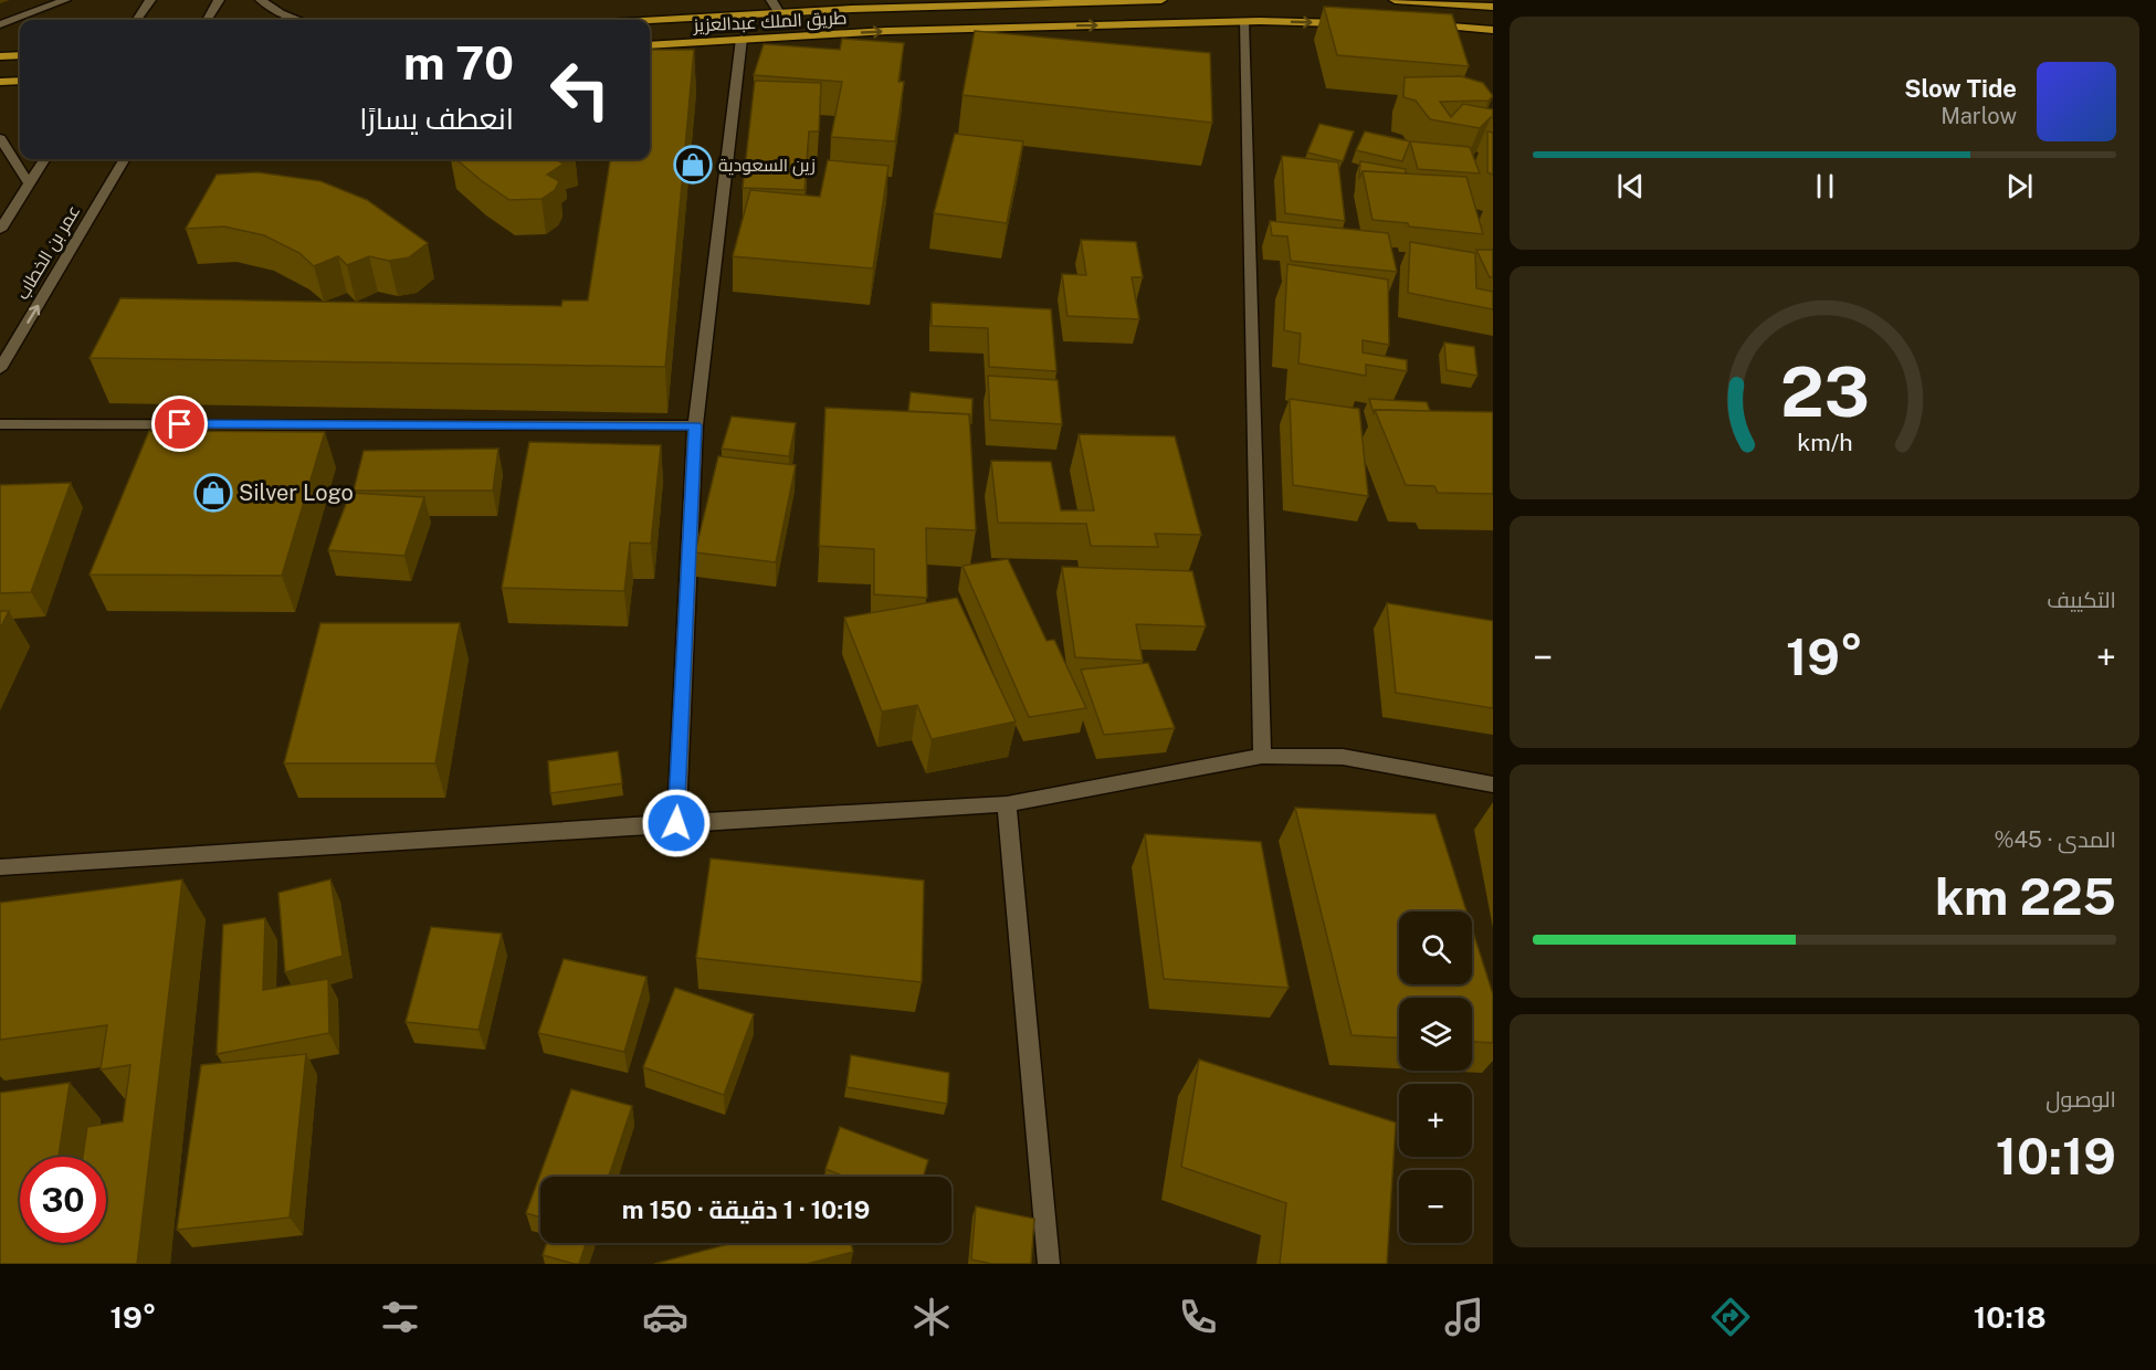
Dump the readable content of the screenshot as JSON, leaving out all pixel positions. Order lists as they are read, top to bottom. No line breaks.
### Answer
{"streets":{"main road":["طريق الملك عبدالعزيز"],"street":["عمر بن الخطاب"]},"places":{"shop":["زين السعودية","Silver Logo"]},"page":{"turn":["70 m","انعطف يسارًا"],"song":["Slow Tide","Marlow"],"tile":["التكييف",["المدى · 45%","225 km"],["الوصول","10:19"]],"heat":["−","19°","+"],"map_buttons":["+","−"],"limit":"30","trip":"10:19 · 1 دقيقة · 150 m","tabs":["10:18","19°"],"gauge":["23","km/h"]}}
